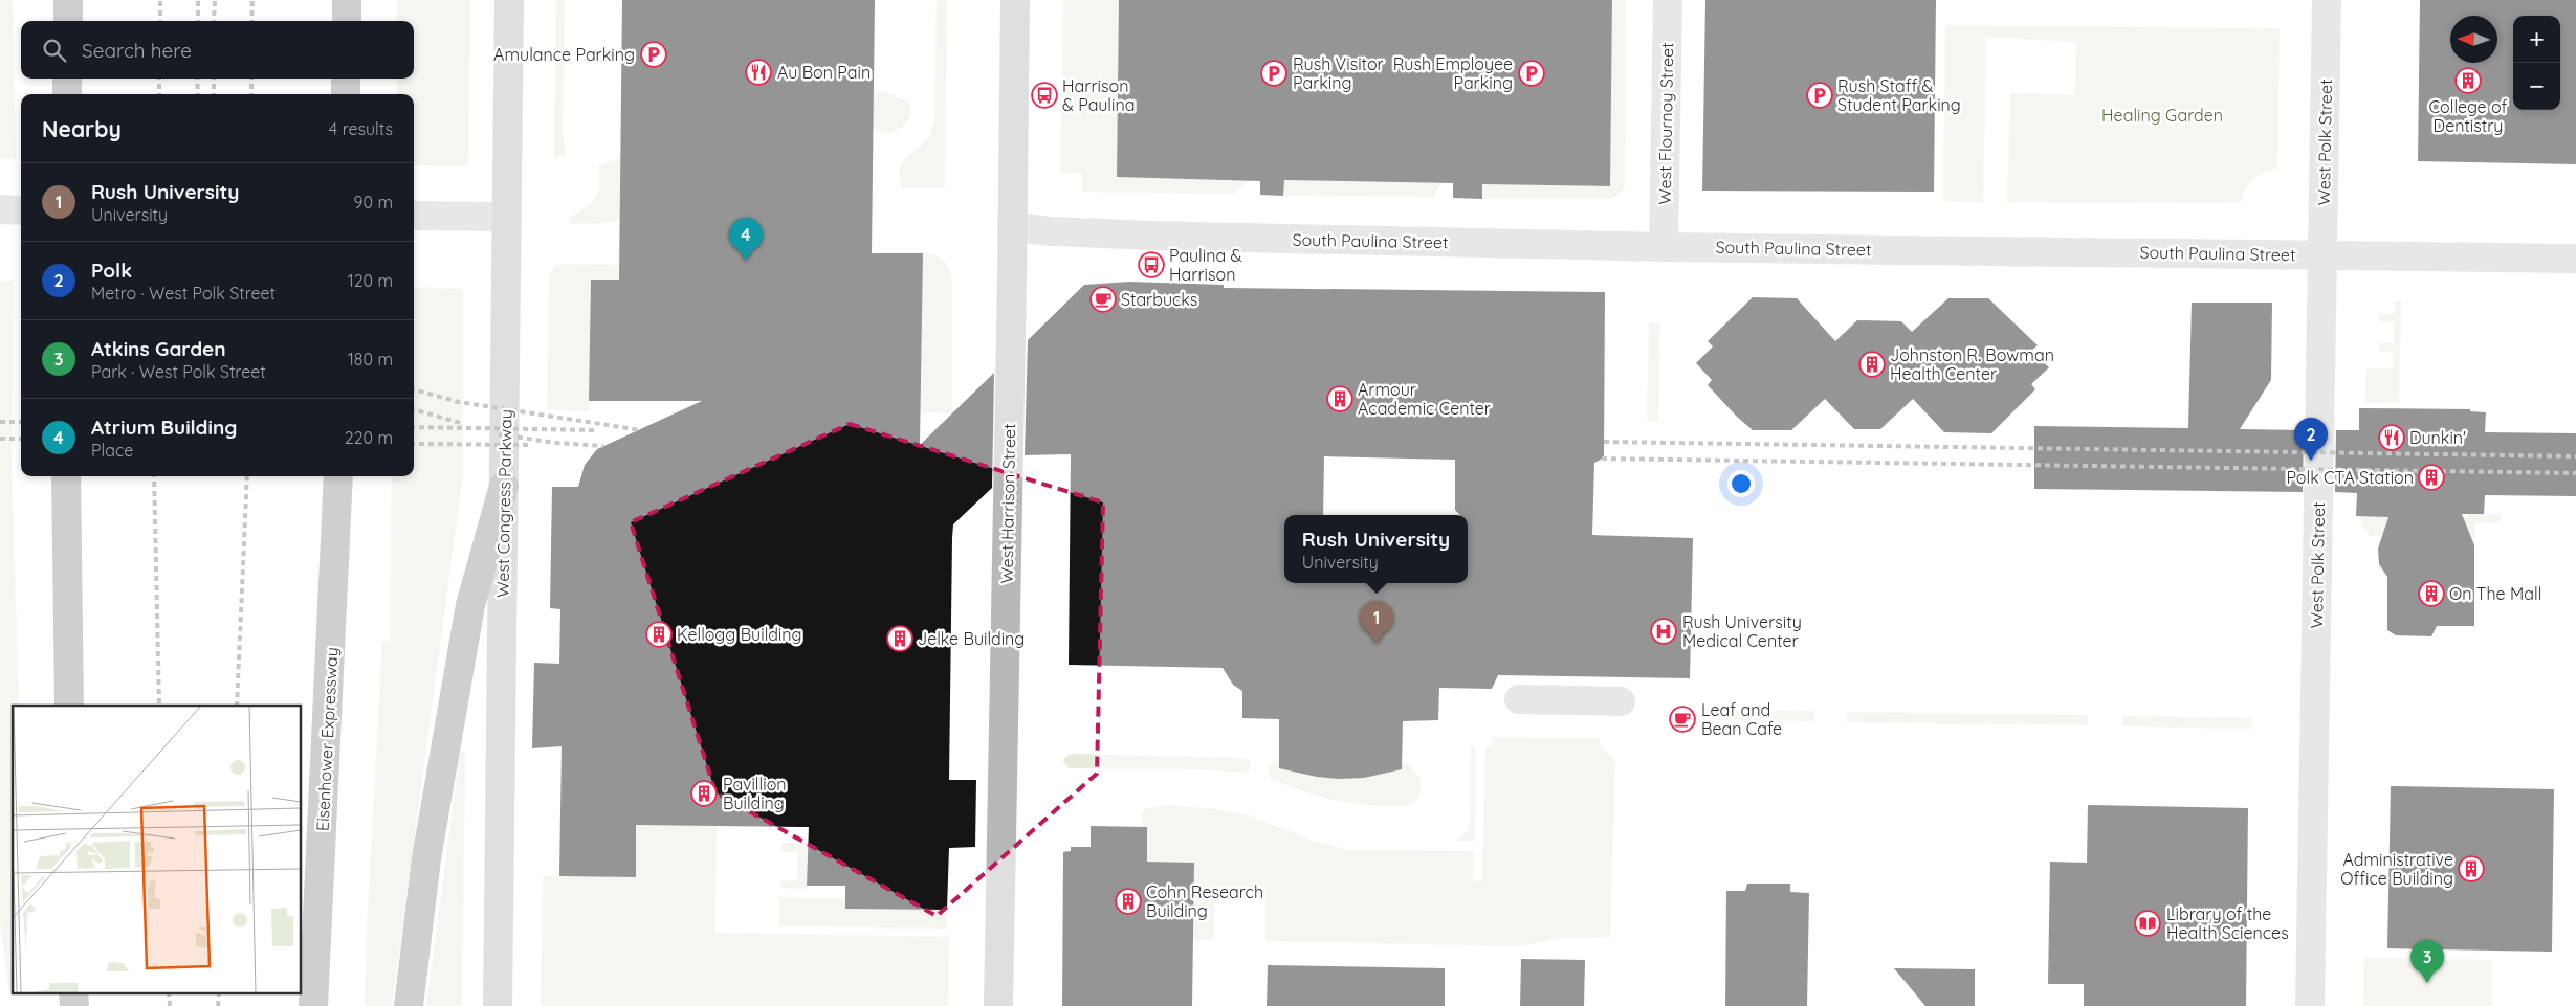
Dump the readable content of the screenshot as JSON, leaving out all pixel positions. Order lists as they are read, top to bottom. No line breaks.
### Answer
{"streets":{"highway":["Eisenhower Expressway"],"street":["West Flournoy Street","West Polk Street","South Paulina Street","West Congress Parkway","West Harrison Street"]},"crossings":[["West Flournoy Street","South Paulina Street"],["West Polk Street","South Paulina Street"],["South Paulina Street","West Harrison Street"]],"parks":["Healing Garden"],"places":{"parking":["Amulance Parking","Rush Visitor Parking","Rush Employee Parking","Rush Staff & Student Parking"],"restaurant":["Au Bon Pain","Dunkin'"],"building":["College of Dentistry","Johnston R. Bowman Health Center","Armour Academic Center","Polk CTA Station","On The Mall","Kellogg Building","Jelke Building","Pavillion Building","Administrative Office Building","Cohn Research Building"],"bus stop":["Harrison & Paulina","Paulina & Harrison"],"cafe":["Starbucks","Leaf and Bean Cafe"],"hospital":["Rush University Medical Center"],"library":["Library of the Health Sciences"]},"north":"left","page":{"map_buttons":["+","−"],"search":"Search here","heading":["Nearby","4 results"],"list":[{"mark":"1","name":"Rush University","note":"University","value":"90 m"},{"mark":"2","name":"Polk","note":"Metro · West Polk Street","value":"120 m"},{"mark":"3","name":"Atkins Garden","note":"Park · West Polk Street","value":"180 m"},{"mark":"4","name":"Atrium Building","note":"Place","value":"220 m"}],"pins":["4","2","1","3"],"popup":["Rush University","University"]}}
